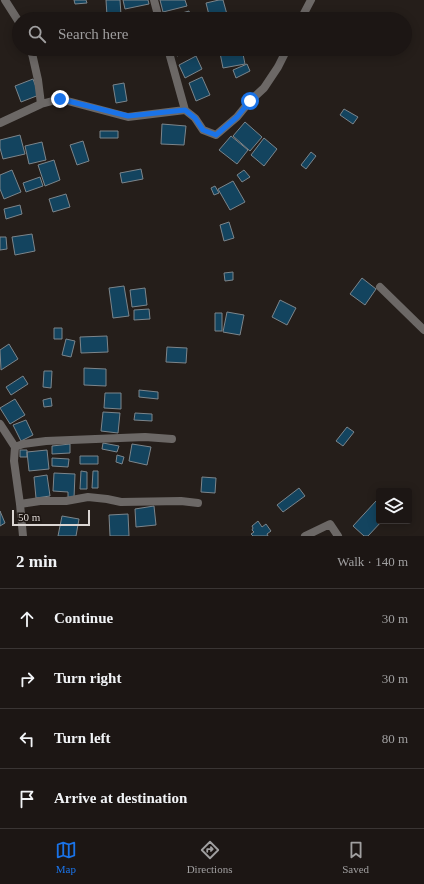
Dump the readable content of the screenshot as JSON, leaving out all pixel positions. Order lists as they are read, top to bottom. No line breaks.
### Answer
{"scale_bar":"50 m","page":{"search":"Search here","scale":"50 m","heading":["2 min","Walk · 140 m"],"list":[["Continue","30 m"],["Turn right","30 m"],["Turn left","80 m"],"Arrive at destination"],"nav":["Map","Directions","Saved"]}}
